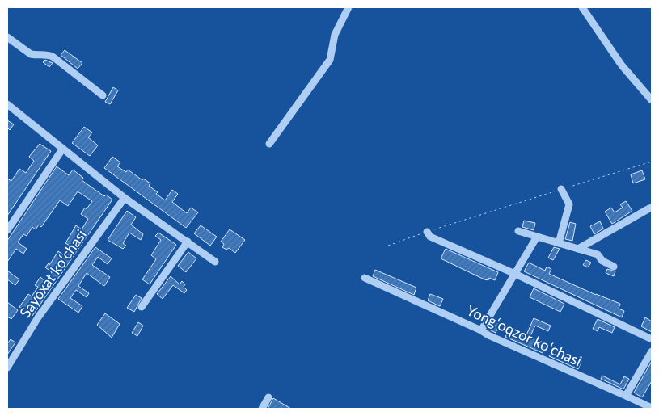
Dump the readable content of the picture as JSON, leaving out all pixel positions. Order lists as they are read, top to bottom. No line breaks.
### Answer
{"streets":{"street":["Sayoxat koʻchasi","Yongʻoqzor koʻchasi"]}}
